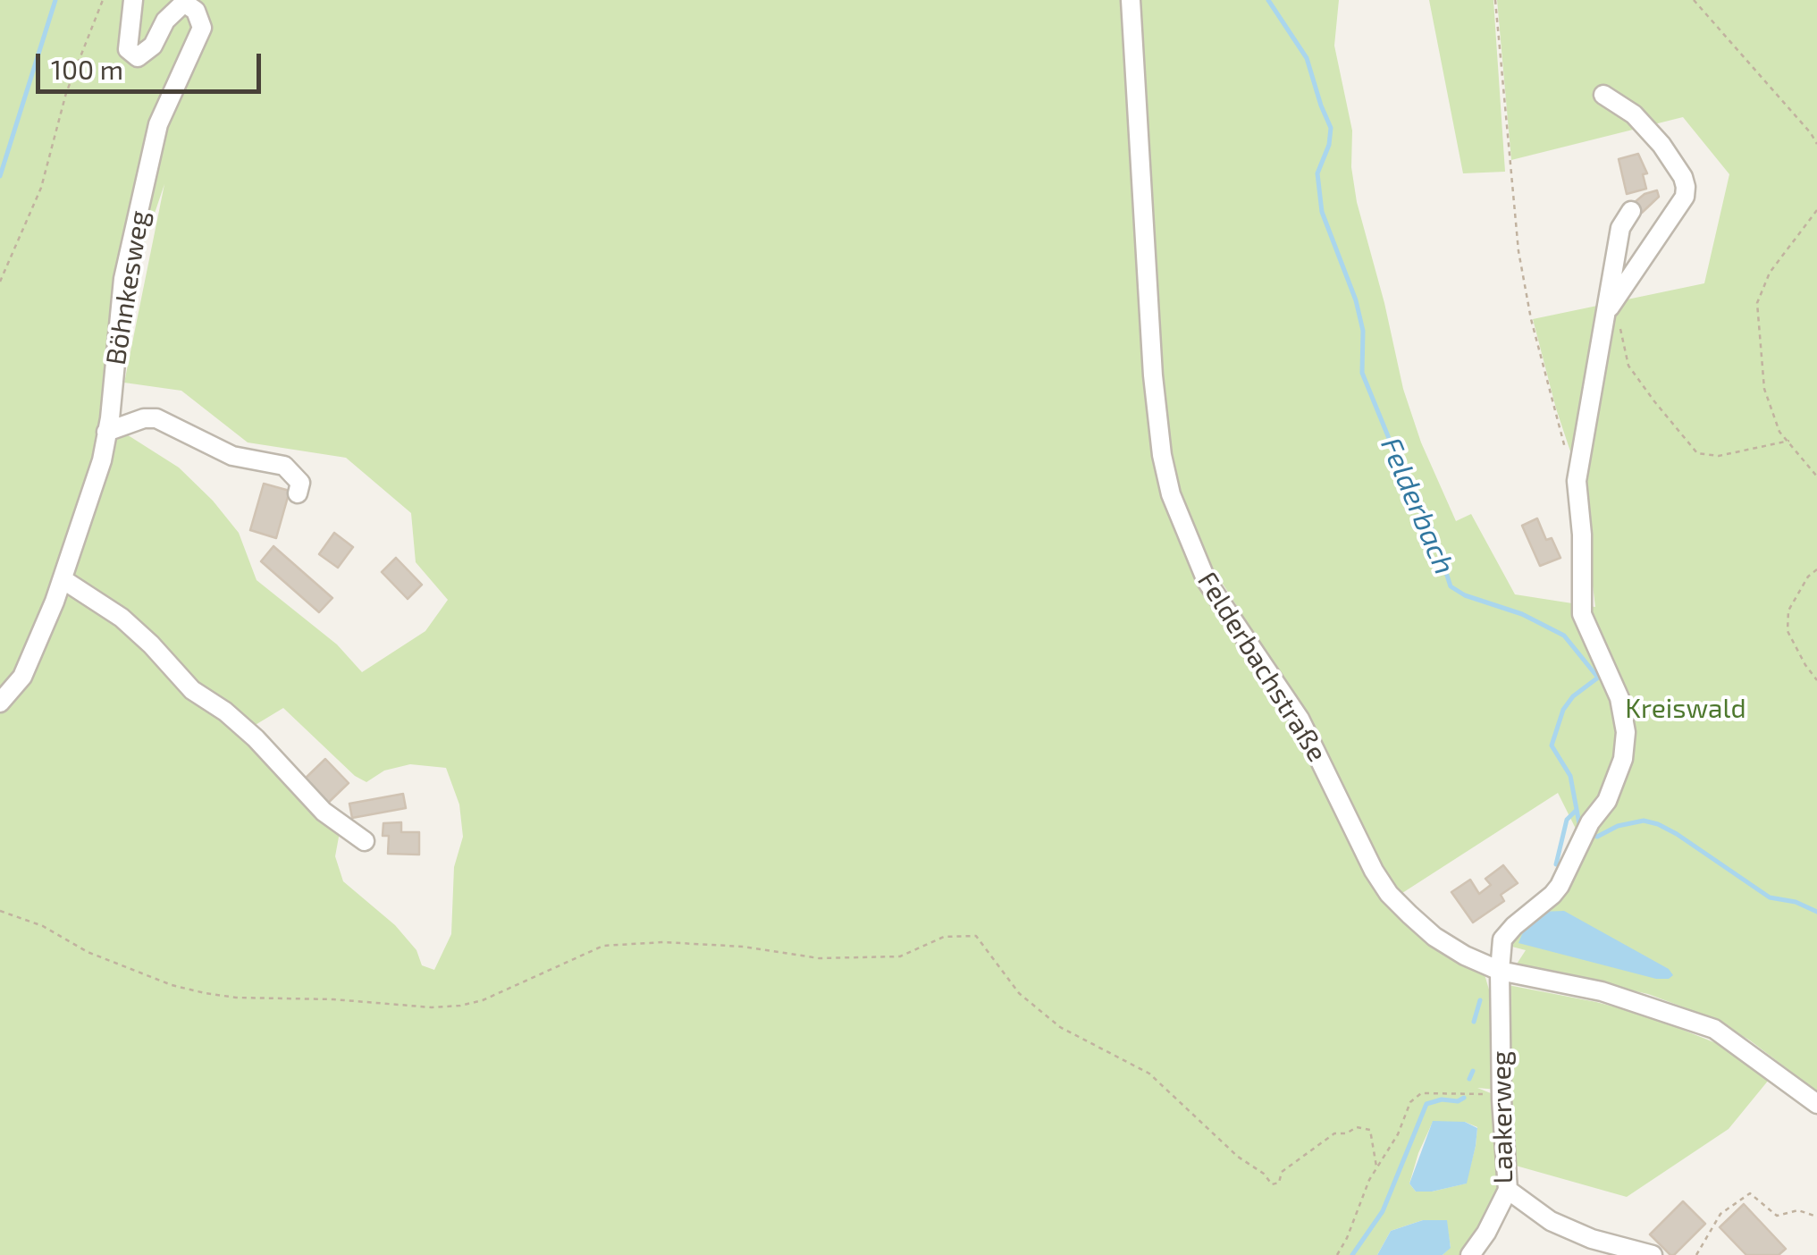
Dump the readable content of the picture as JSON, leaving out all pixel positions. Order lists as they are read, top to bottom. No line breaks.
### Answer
{"streets":{"street":["Böhnkesweg","Felderbachstraße","Laakerweg"]},"crossings":[["Felderbachstraße","Laakerweg"]],"water":["Felderbach"],"parks":["Kreiswald"],"scale_bar":"100 m"}
